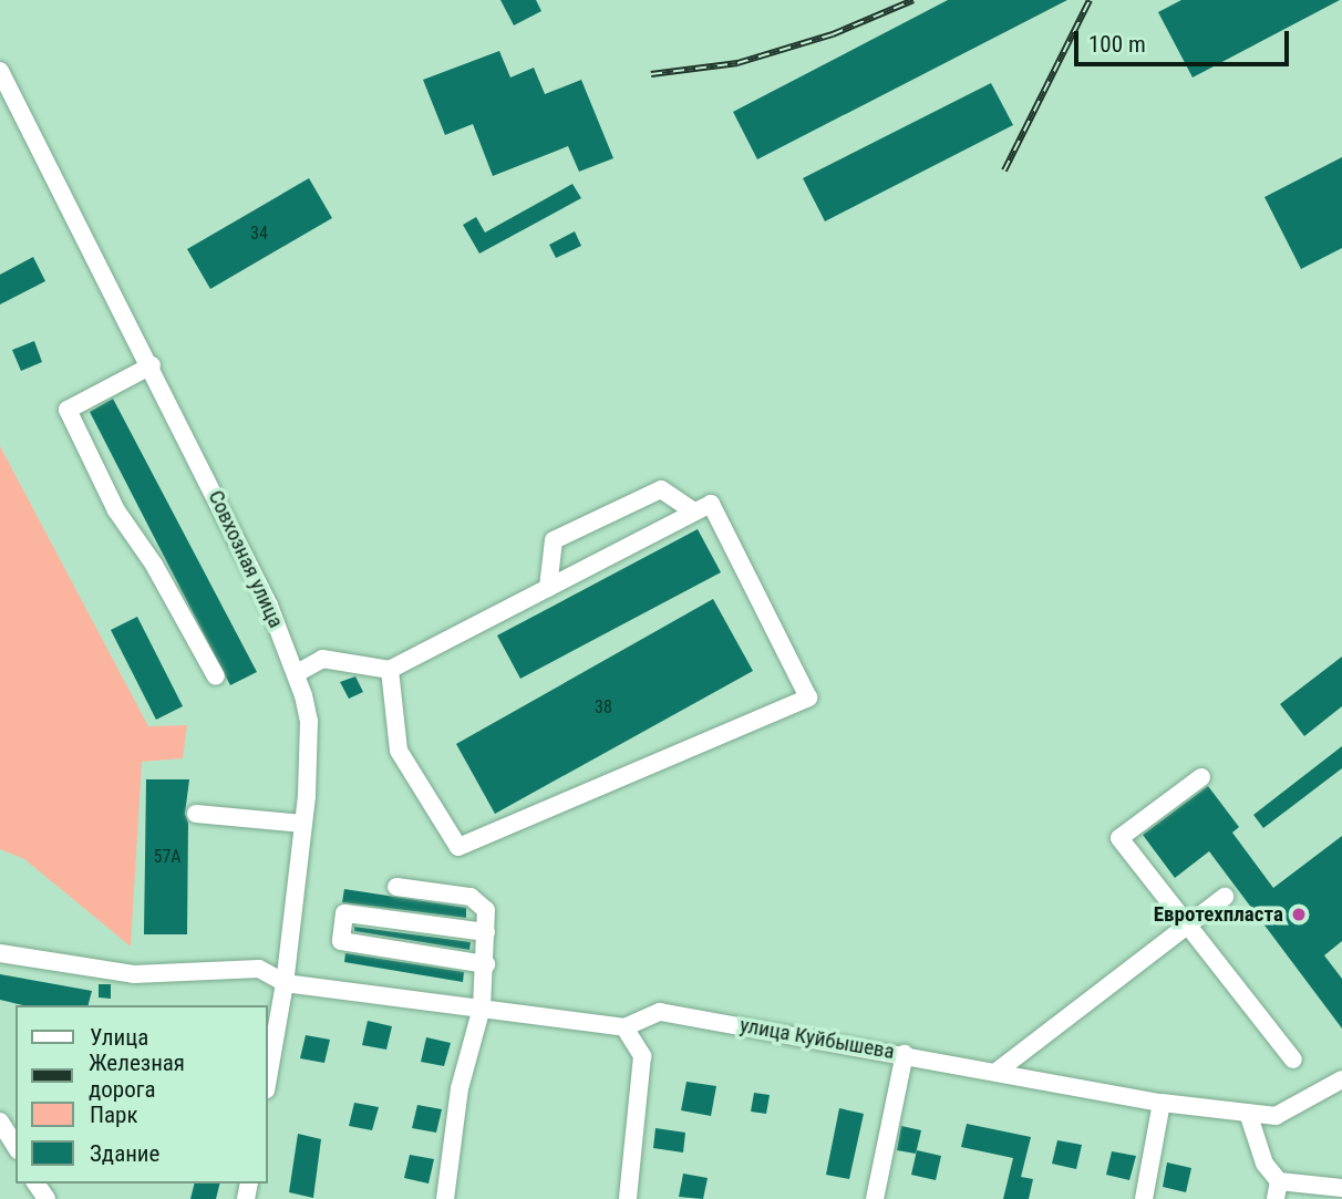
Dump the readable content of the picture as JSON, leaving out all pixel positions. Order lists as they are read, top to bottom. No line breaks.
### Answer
{"streets":{"street":["Совхозная улица","улица Куйбышева"]},"places":["Евротехпласта"],"house_numbers":["34","38","57А"],"legend":["Улица","Железная дорога","Парк","Здание"],"scale_bar":"100 m"}
